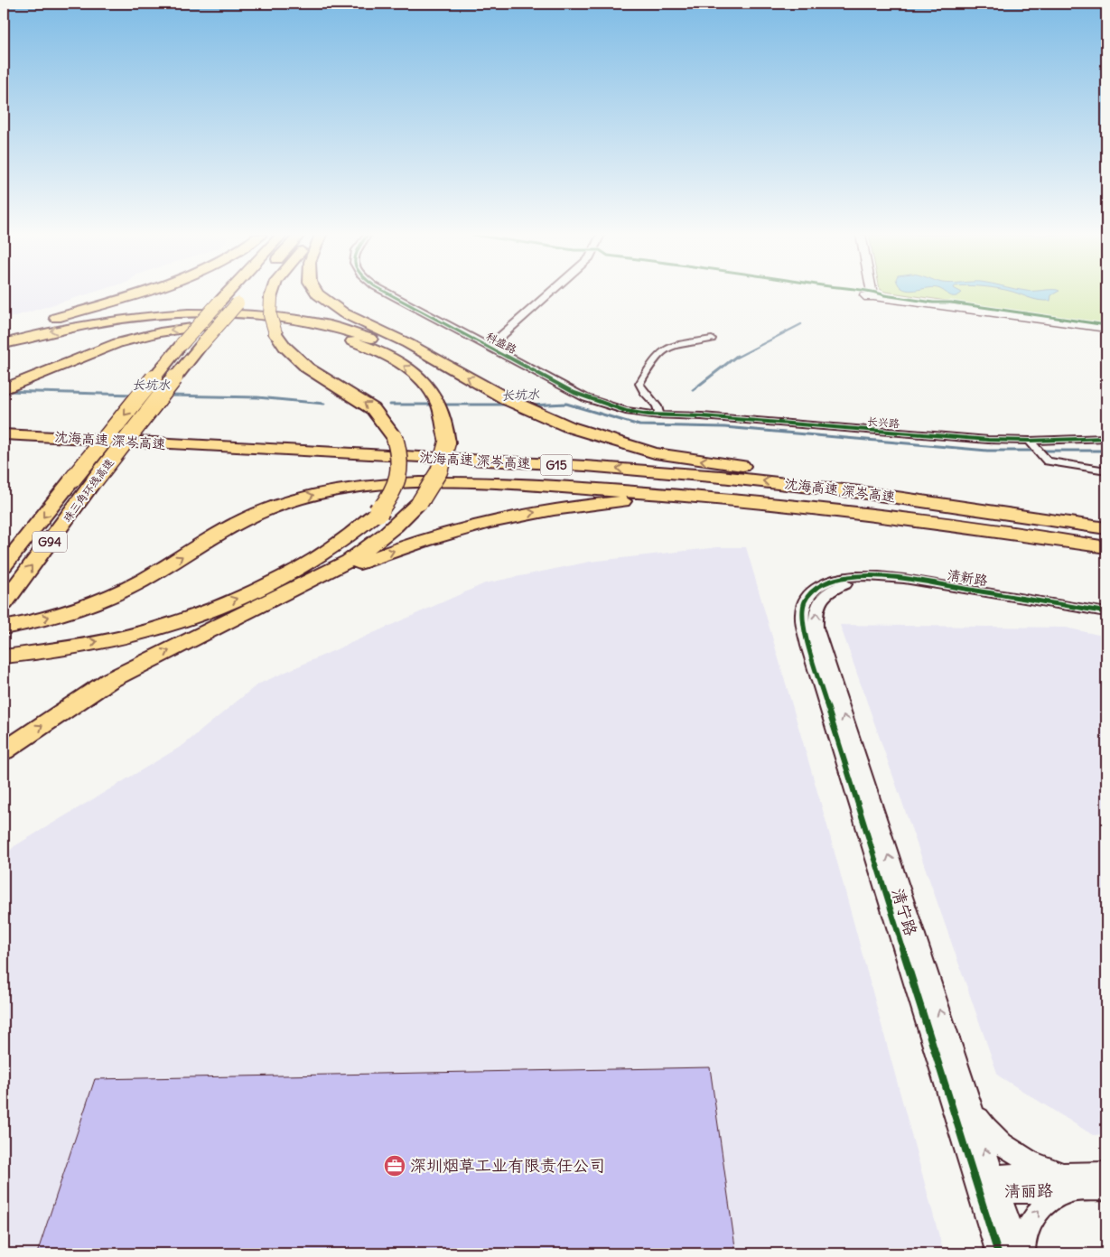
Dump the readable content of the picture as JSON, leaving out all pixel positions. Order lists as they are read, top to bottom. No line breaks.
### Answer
{"streets":{"highway":["沈海高速 深岑高速","G15","珠三角环线高速","G94"],"street":["科盛路","长兴路","清新路","清宁路","清丽路"]},"crossings":[["科盛路","长兴路"],["清新路","清宁路"],["清宁路","清丽路"]],"water":["长坑水"],"places":{"office":["深圳烟草工业有限责任公司"]}}
